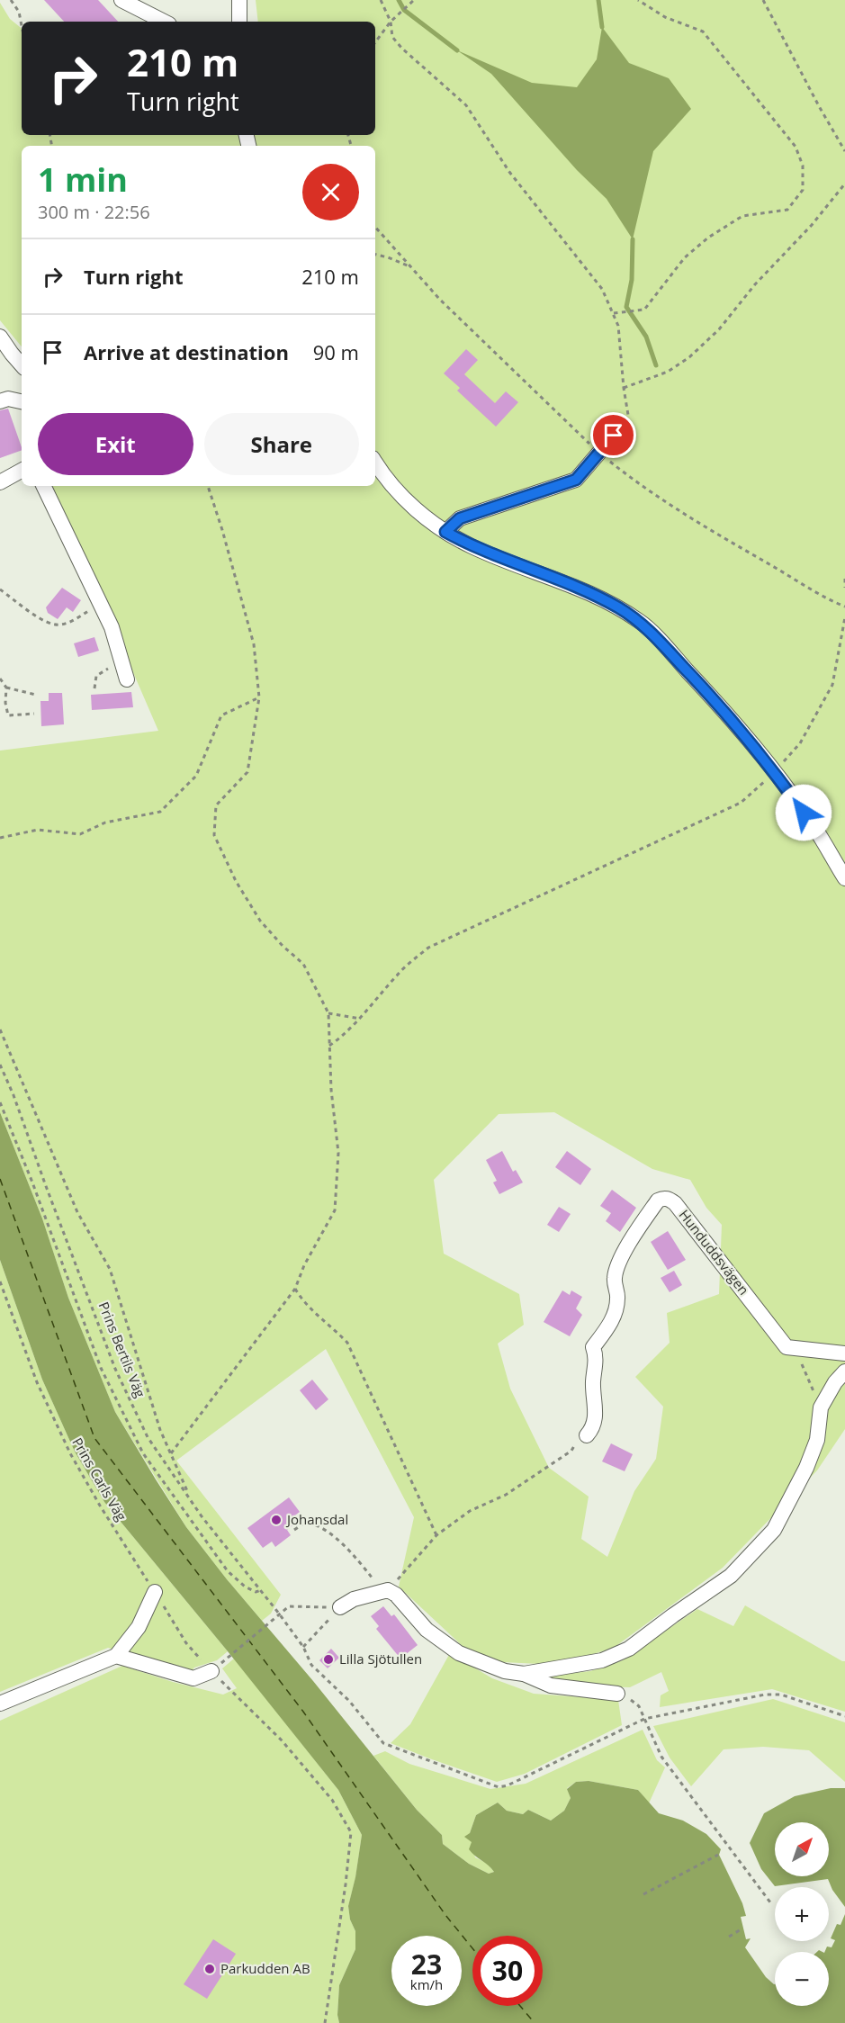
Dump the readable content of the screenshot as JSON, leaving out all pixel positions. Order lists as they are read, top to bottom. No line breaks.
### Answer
{"streets":{"street":["Hunduddsvägen"],"path":["Prins Bertils Väg","Prins Carls Väg"]},"places":["Johansdal","Lilla Sjötullen","Parkudden AB"],"north":"top right","page":{"turn":["210 m","Turn right"],"heading":["1 min","300 m · 22:56"],"list":[{"name":"Turn right","value":"210 m"},{"name":"Arrive at destination","value":"90 m"}],"buttons":["Exit","Share"],"map_buttons":["+","−"],"speed":"23 km/h","limit":"30"}}
